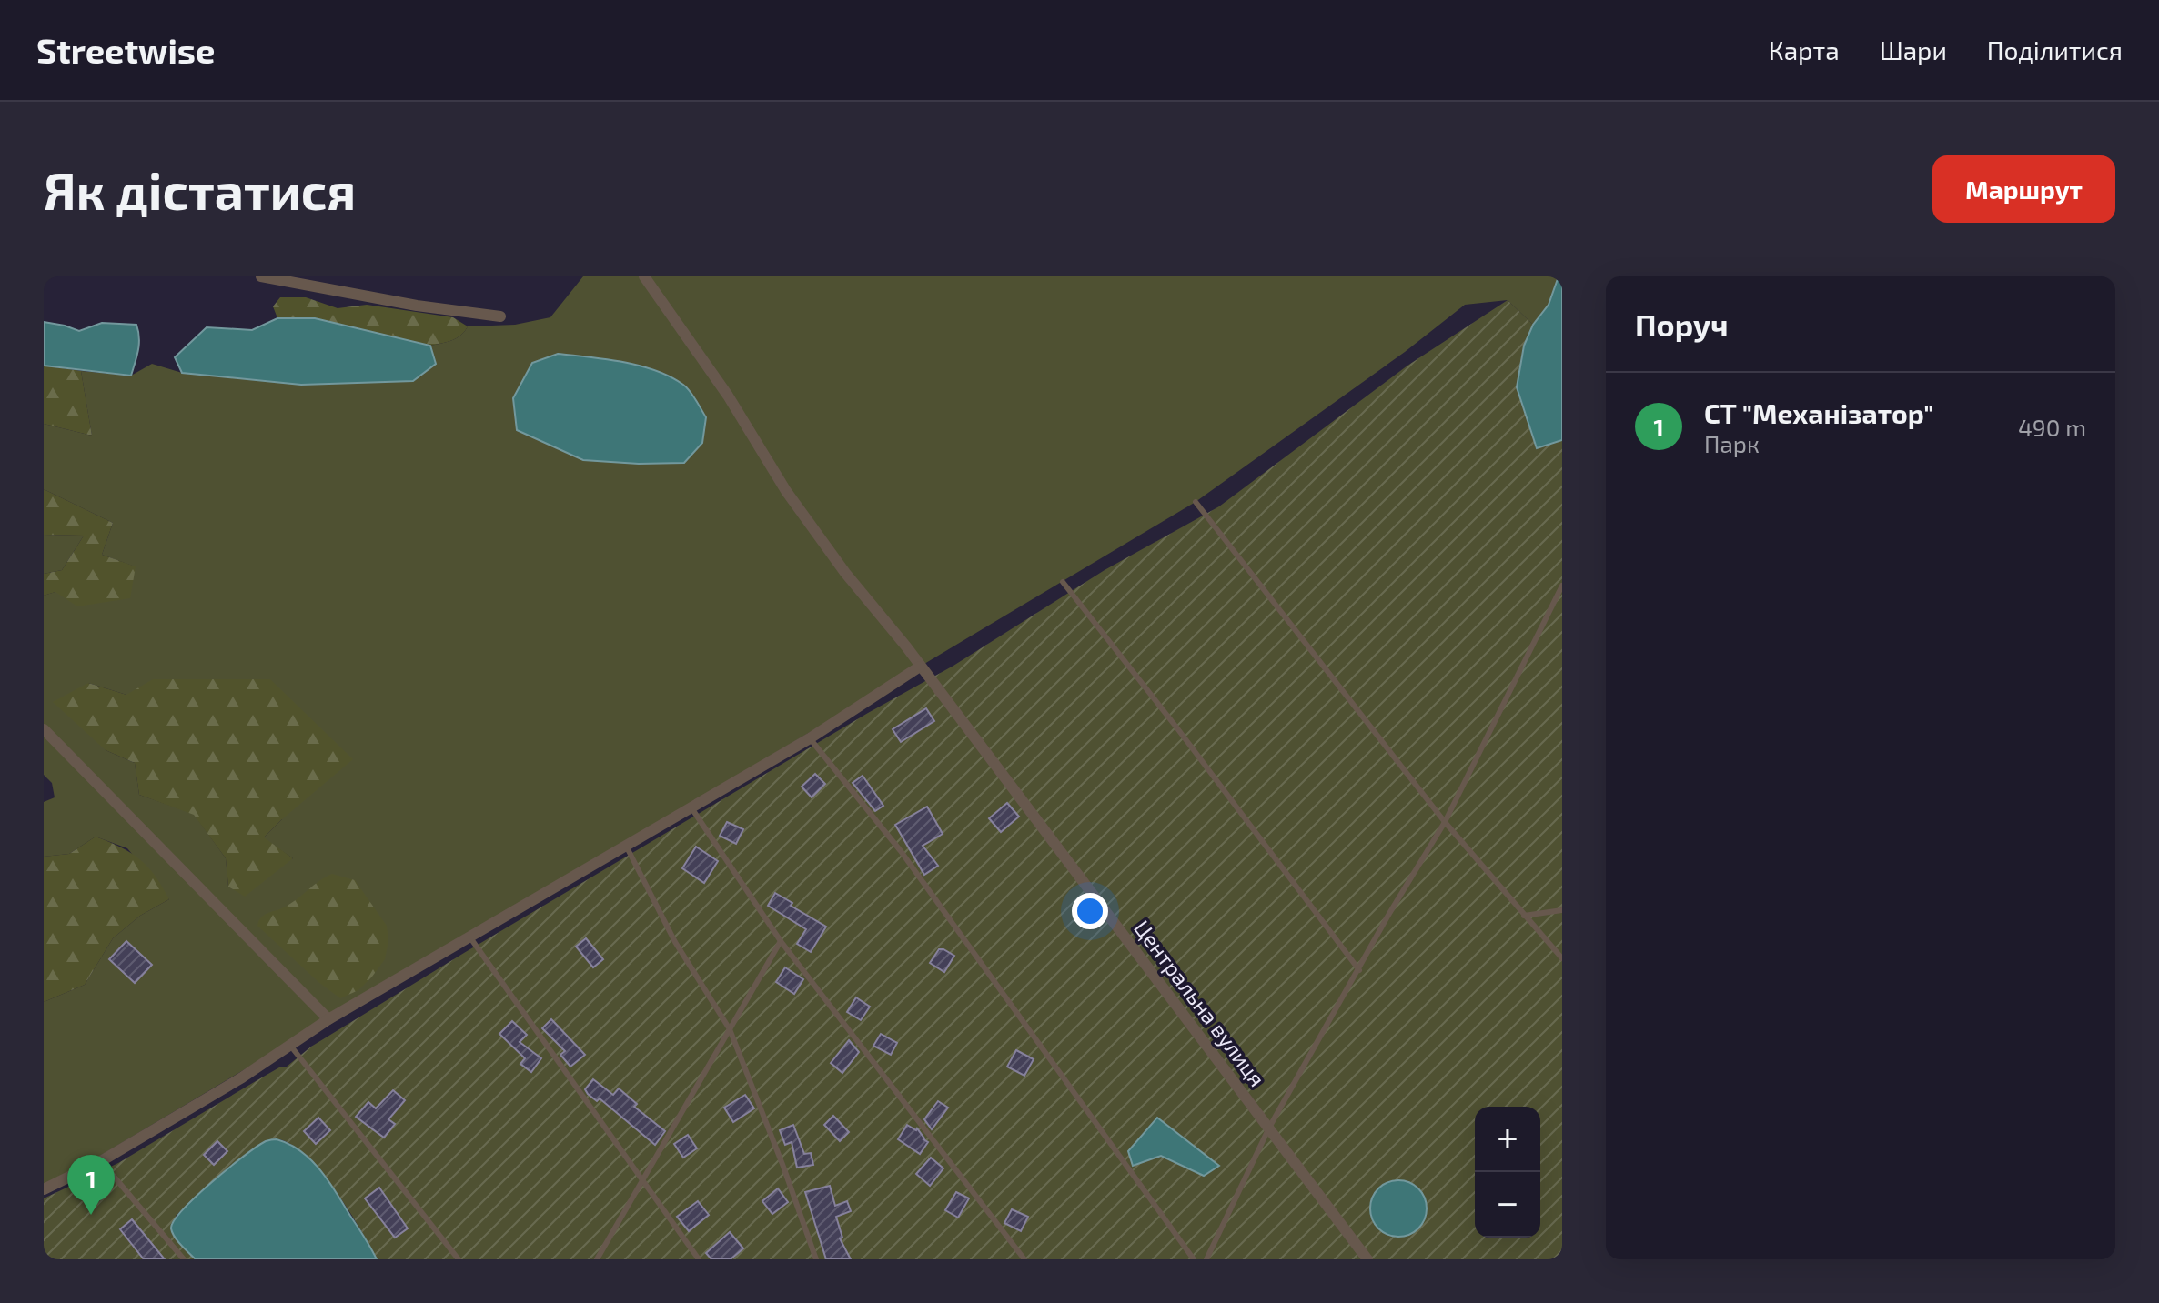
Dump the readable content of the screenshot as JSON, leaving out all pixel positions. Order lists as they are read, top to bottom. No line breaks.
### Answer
{"streets":{"street":["Центральна вулиця"]},"page":{"header":"Streetwise","nav":["Карта","Шари","Поділитися"],"buttons":"Маршрут","title":"Як дістатися","heading":"Поруч","list":[{"mark":"1","name":"СТ \"Механізатор\"","note":"Парк","value":"490 m"}],"map_buttons":["+","−"],"pins":"1"}}
